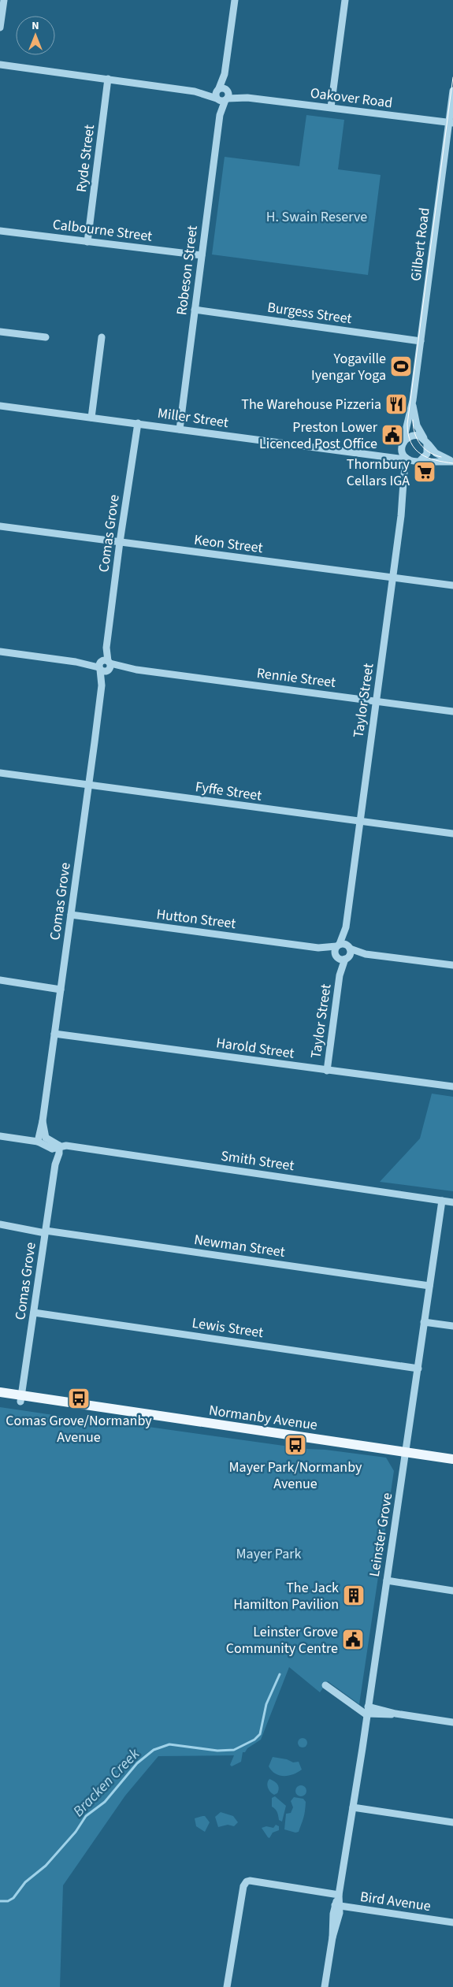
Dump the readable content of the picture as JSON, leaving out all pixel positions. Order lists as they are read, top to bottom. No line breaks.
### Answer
{"streets":{"main road":["Normanby Avenue"],"street":["Oakover Road","Ryde Street","Calbourne Street","Gilbert Road","Robeson Street","Burgess Street","Miller Street","Comas Grove","Keon Street","Rennie Street","Taylor Street","Fyffe Street","Hutton Street","Harold Street","Smith Street","Newman Street","Lewis Street","Leinster Grove","Bird Avenue"]},"crossings":[["Oakover Road","Gilbert Road"],["Oakover Road","Robeson Street"],["Ryde Street","Calbourne Street"],["Calbourne Street","Robeson Street"],["Gilbert Road","Burgess Street"],["Gilbert Road","Miller Street"],["Gilbert Road","Taylor Street"],["Robeson Street","Burgess Street"],["Robeson Street","Miller Street"],["Miller Street","Comas Grove"],["Miller Street","Taylor Street"],["Comas Grove","Keon Street"],["Comas Grove","Rennie Street"],["Comas Grove","Fyffe Street"],["Comas Grove","Hutton Street"],["Comas Grove","Harold Street"],["Comas Grove","Smith Street"],["Comas Grove","Newman Street"],["Comas Grove","Lewis Street"],["Comas Grove","Normanby Avenue"],["Keon Street","Taylor Street"],["Rennie Street","Taylor Street"],["Taylor Street","Fyffe Street"],["Taylor Street","Hutton Street"],["Taylor Street","Harold Street"],["Smith Street","Leinster Grove"],["Newman Street","Leinster Grove"],["Lewis Street","Leinster Grove"],["Normanby Avenue","Leinster Grove"],["Leinster Grove","Bird Avenue"]],"water":["Bracken Creek"],"parks":["H. Swain Reserve","Mayer Park"],"places":{"sports":["Yogaville Iyengar Yoga"],"restaurant":["The Warehouse Pizzeria"],"public building":["Preston Lower Licenced Post Office","Leinster Grove Community Centre"],"supermarket":["Thornbury Cellars IGA"],"bus stop":["Comas Grove/Normanby Avenue","Mayer Park/Normanby Avenue"],"building":["The Jack Hamilton Pavilion"]},"north":"top"}
